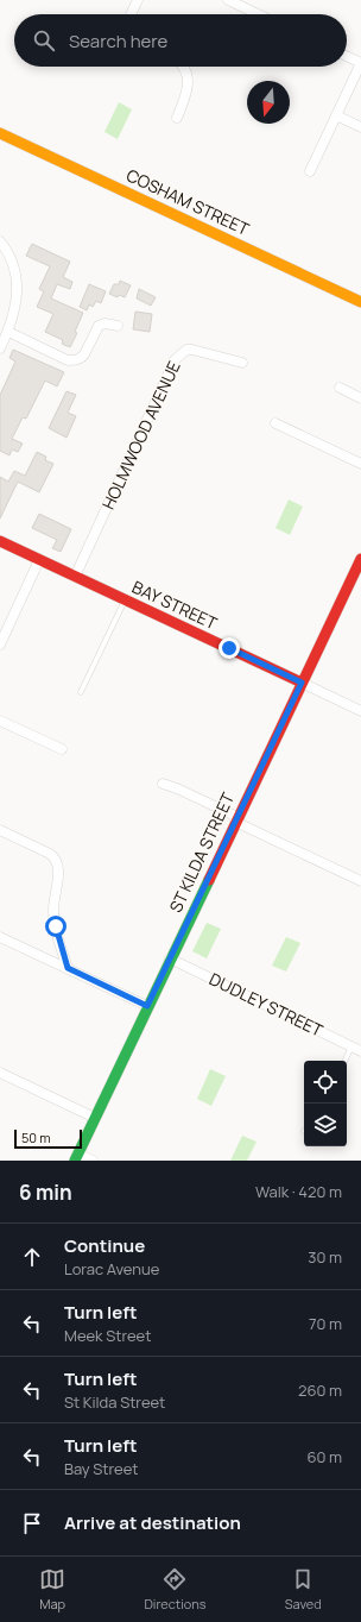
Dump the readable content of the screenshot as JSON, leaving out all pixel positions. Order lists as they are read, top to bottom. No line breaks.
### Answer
{"streets":{"street":["COSHAM STREET","HOLMWOOD AVENUE","BAY STREET","ST KILDA STREET","DUDLEY STREET"]},"crossings":[["HOLMWOOD AVENUE","BAY STREET"],["BAY STREET","ST KILDA STREET"],["ST KILDA STREET","DUDLEY STREET"]],"scale_bar":"50 m","north":"bottom","page":{"search":"Search here","scale":"50 m","heading":["6 min","Walk · 420 m"],"list":[["Continue","Lorac Avenue","30 m"],["Turn left","Meek Street","70 m"],["Turn left","St Kilda Street","260 m"],["Turn left","Bay Street","60 m"],"Arrive at destination"],"nav":["Map","Directions","Saved"]}}
